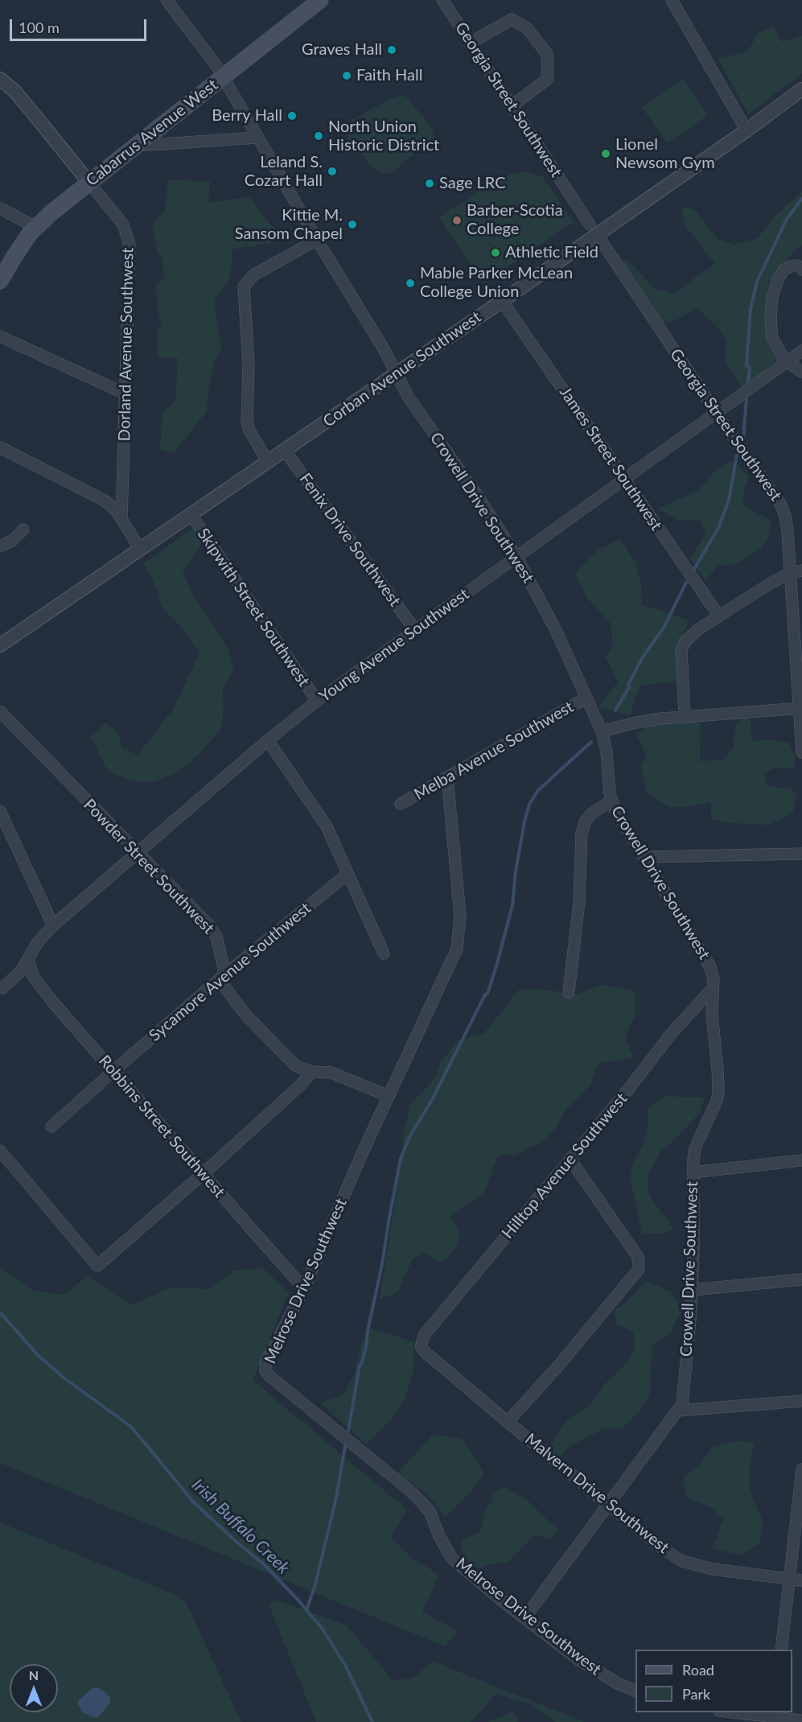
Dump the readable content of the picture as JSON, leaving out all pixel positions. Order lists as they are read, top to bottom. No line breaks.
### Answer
{"streets":{"main road":["Cabarrus Avenue West"],"street":["Georgia Street Southwest","Dorland Avenue Southwest","Corban Avenue Southwest","James Street Southwest","Crowell Drive Southwest","Fenix Drive Southwest","Skipwith Street Southwest","Young Avenue Southwest","Melba Avenue Southwest","Powder Street Southwest","Sycamore Avenue Southwest","Robbins Street Southwest","Hilltop Avenue Southwest","Melrose Drive Southwest","Malvern Drive Southwest"]},"crossings":[["Georgia Street Southwest","Corban Avenue Southwest"],["Georgia Street Southwest","Young Avenue Southwest"],["Cabarrus Avenue West","Dorland Avenue Southwest"],["Cabarrus Avenue West","Crowell Drive Southwest"],["Corban Avenue Southwest","James Street Southwest"],["Corban Avenue Southwest","Crowell Drive Southwest"],["Corban Avenue Southwest","Fenix Drive Southwest"],["Corban Avenue Southwest","Skipwith Street Southwest"],["James Street Southwest","Young Avenue Southwest"],["Crowell Drive Southwest","Young Avenue Southwest"],["Crowell Drive Southwest","Melba Avenue Southwest"],["Crowell Drive Southwest","Hilltop Avenue Southwest"],["Crowell Drive Southwest","Melrose Drive Southwest"],["Crowell Drive Southwest","Malvern Drive Southwest"],["Fenix Drive Southwest","Young Avenue Southwest"],["Skipwith Street Southwest","Young Avenue Southwest"],["Young Avenue Southwest","Powder Street Southwest"],["Young Avenue Southwest","Robbins Street Southwest"],["Melba Avenue Southwest","Melrose Drive Southwest"],["Powder Street Southwest","Sycamore Avenue Southwest"],["Sycamore Avenue Southwest","Robbins Street Southwest"],["Robbins Street Southwest","Melrose Drive Southwest"],["Hilltop Avenue Southwest","Malvern Drive Southwest"]],"water":["Irish Buffalo Creek"],"places":["Graves Hall","Faith Hall","Berry Hall","North Union Historic District","Lionel Newsom Gym","Leland S. Cozart Hall","Sage LRC","Barber-Scotia College","Kittie M. Sansom Chapel","Athletic Field","Mable Parker McLean College Union"],"legend":["Road","Park"],"scale_bar":"100 m","north":"top"}
